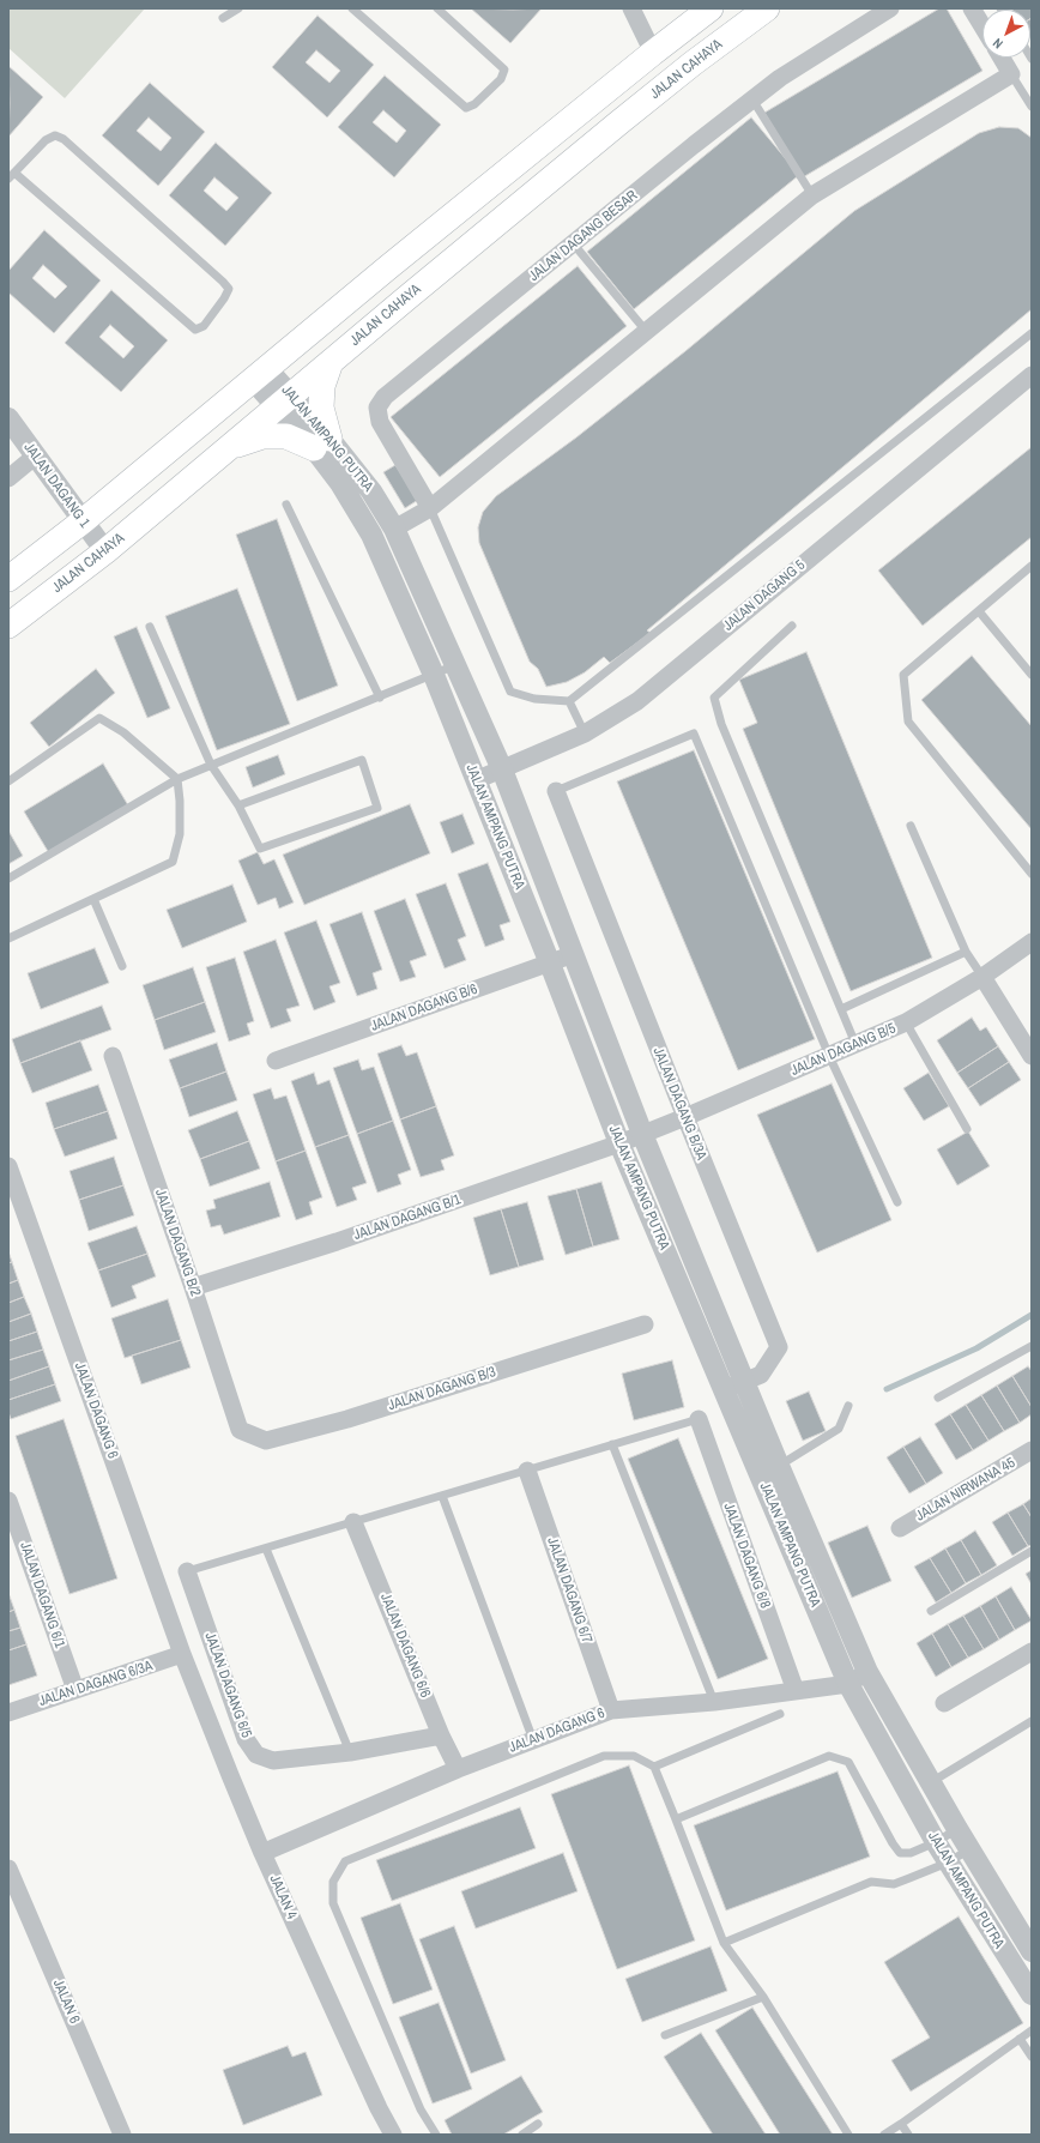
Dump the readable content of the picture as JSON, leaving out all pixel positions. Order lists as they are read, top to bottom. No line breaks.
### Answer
{"streets":{"main road":["JALAN CAHAYA"],"street":["JALAN DAGANG BESAR","JALAN AMPANG PUTRA","JALAN DAGANG 1","JALAN DAGANG 5","JALAN DAGANG B/6","JALAN DAGANG B/5","JALAN DAGANG B/3A","JALAN DAGANG B/1","JALAN DAGANG B/2","JALAN DAGANG B/3","JALAN DAGANG 6","JALAN NIRWANA 45","JALAN DAGANG 6/8","JALAN DAGANG 6/7","JALAN DAGANG 6/1","JALAN DAGANG 6/6","JALAN DAGANG 6/3A","JALAN DAGANG 6/5","JALAN 4","JALAN 6"]},"crossings":[["JALAN CAHAYA","JALAN AMPANG PUTRA"],["JALAN CAHAYA","JALAN DAGANG 1"],["JALAN AMPANG PUTRA","JALAN DAGANG 5"],["JALAN AMPANG PUTRA","JALAN DAGANG B/6"],["JALAN AMPANG PUTRA","JALAN DAGANG B/5"],["JALAN AMPANG PUTRA","JALAN DAGANG B/3A"],["JALAN AMPANG PUTRA","JALAN DAGANG B/1"],["JALAN AMPANG PUTRA","JALAN DAGANG 6"],["JALAN DAGANG B/5","JALAN DAGANG B/3A"],["JALAN DAGANG B/5","JALAN DAGANG B/1"],["JALAN DAGANG B/1","JALAN DAGANG B/2"],["JALAN DAGANG B/2","JALAN DAGANG B/3"],["JALAN DAGANG 6","JALAN DAGANG 6/8"],["JALAN DAGANG 6","JALAN DAGANG 6/7"],["JALAN DAGANG 6","JALAN DAGANG 6/6"],["JALAN DAGANG 6","JALAN DAGANG 6/3A"],["JALAN DAGANG 6","JALAN 4"],["JALAN DAGANG 6/1","JALAN DAGANG 6/3A"],["JALAN DAGANG 6/6","JALAN DAGANG 6/5"],["JALAN DAGANG 6/3A","JALAN 4"]],"north":"bottom left"}
